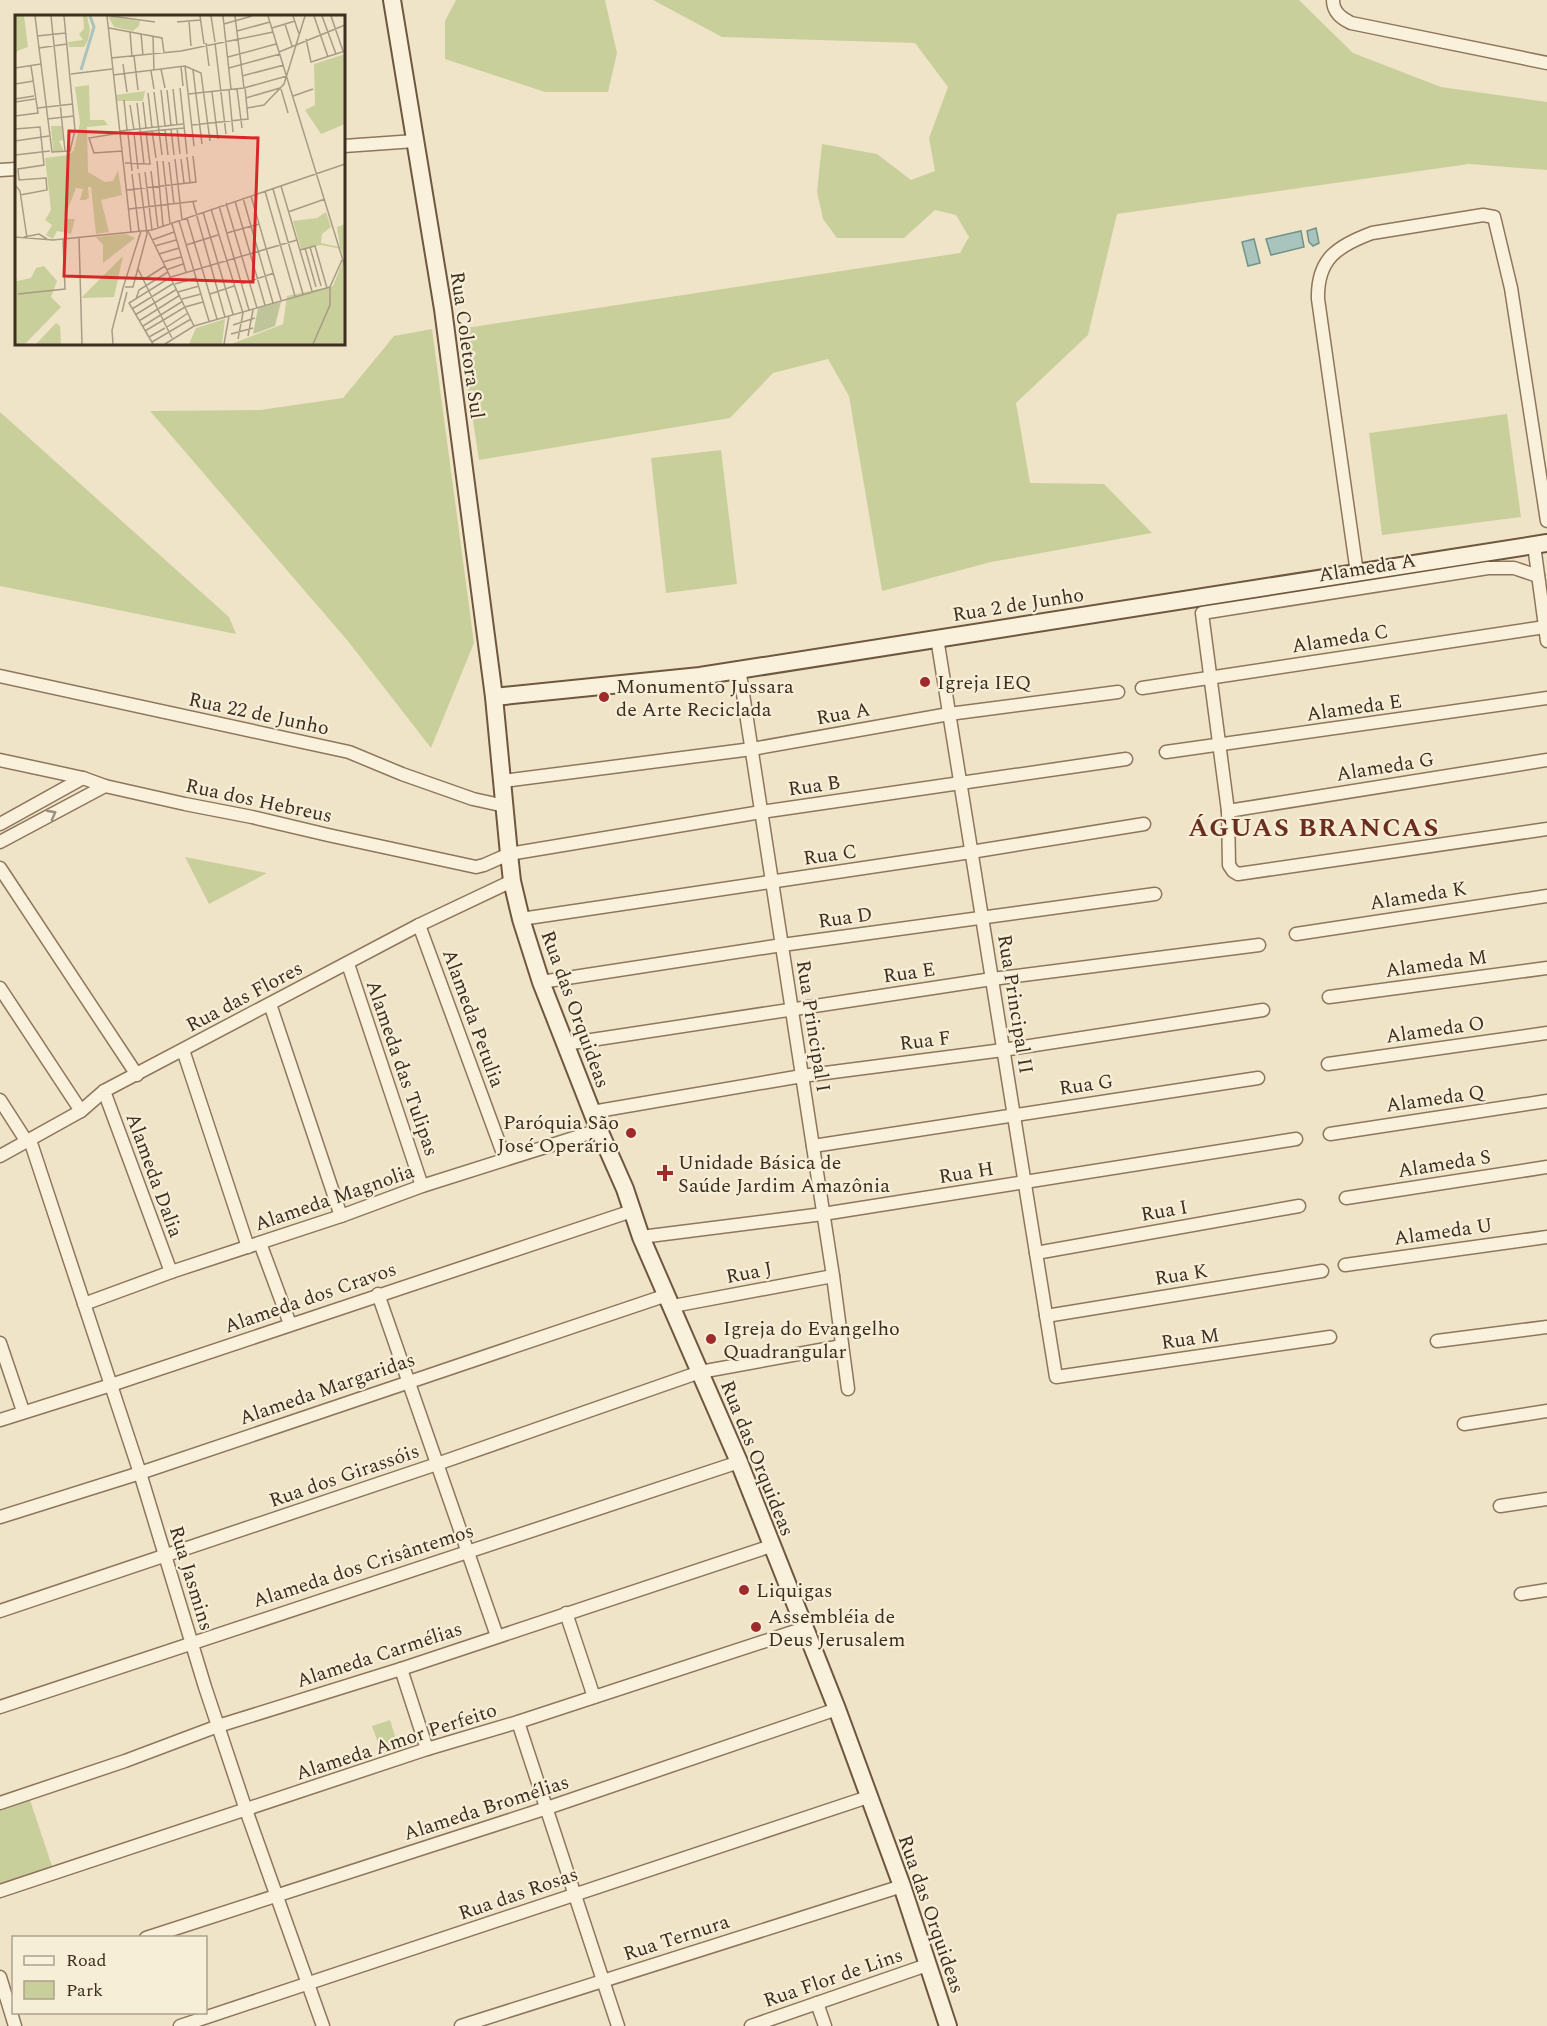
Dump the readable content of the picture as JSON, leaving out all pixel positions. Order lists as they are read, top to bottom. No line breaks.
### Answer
{"streets":{"street":["Rua Coletora Sul","Alameda A","Rua 2 de Junho","Alameda C","Alameda E","Rua 22 de Junho","Rua A","Alameda G","Rua B","Rua dos Hebreus","Rua C","Alameda K","Rua D","Alameda M","Rua E","Rua das Flores","Rua Principal II","Rua das Orquideas","Alameda Petulia","Rua Principal I","Alameda O","Rua F","Alameda das Tulipas","Rua G","Alameda Q","Alameda S","Rua H","Alameda Dalia","Alameda Magnolia","Rua I","Alameda U","Rua J","Rua K","Alameda dos Cravos","Rua M","Alameda Margaridas","Rua dos Girassóis","Alameda dos Crisântemos","Rua Jasmins","Alameda Carmélias","Alameda Amor Perfeito","Alameda Bromélias","Rua das Rosas","Rua Ternura","Rua Flor de Lins"]},"crossings":[["Rua Coletora Sul","Rua 2 de Junho"],["Rua Coletora Sul","Rua das Orquideas"],["Alameda A","Alameda C"],["Rua 2 de Junho","Rua Principal II"],["Rua 2 de Junho","Rua das Orquideas"],["Rua 2 de Junho","Rua Principal I"],["Rua 22 de Junho","Rua das Orquideas"],["Rua A","Rua Principal II"],["Rua A","Rua das Orquideas"],["Rua A","Rua Principal I"],["Rua B","Rua dos Hebreus"],["Rua B","Rua Principal II"],["Rua B","Rua das Orquideas"],["Rua B","Rua Principal I"],["Rua dos Hebreus","Rua das Orquideas"],["Rua C","Rua Principal II"],["Rua C","Rua das Orquideas"],["Rua C","Rua Principal I"],["Rua D","Rua Principal II"],["Rua D","Rua das Orquideas"],["Rua D","Rua Principal I"],["Rua E","Rua Principal II"],["Rua E","Rua das Orquideas"],["Rua E","Rua Principal I"],["Rua das Flores","Rua das Orquideas"],["Rua das Flores","Alameda Petulia"],["Rua das Flores","Alameda das Tulipas"],["Rua das Flores","Alameda Dalia"],["Rua das Flores","Rua Jasmins"],["Rua Principal II","Rua F"],["Rua Principal II","Rua G"],["Rua Principal II","Rua H"],["Rua Principal II","Rua I"],["Rua Principal II","Rua K"],["Rua Principal II","Rua M"],["Rua das Orquideas","Rua F"],["Rua das Orquideas","Rua H"],["Rua das Orquideas","Alameda Magnolia"],["Rua das Orquideas","Rua J"],["Rua das Orquideas","Alameda dos Cravos"],["Rua das Orquideas","Alameda Margaridas"],["Rua das Orquideas","Rua dos Girassóis"],["Rua das Orquideas","Alameda dos Crisântemos"],["Rua das Orquideas","Alameda Carmélias"],["Rua das Orquideas","Alameda Amor Perfeito"],["Rua das Orquideas","Alameda Bromélias"],["Rua das Orquideas","Rua das Rosas"],["Rua das Orquideas","Rua Ternura"],["Rua das Orquideas","Rua Flor de Lins"],["Alameda Petulia","Alameda Magnolia"],["Rua Principal I","Rua F"],["Rua Principal I","Rua G"],["Rua Principal I","Rua H"],["Rua Principal I","Rua J"],["Rua Principal I","Rua dos Girassóis"],["Alameda das Tulipas","Alameda Magnolia"],["Alameda Dalia","Alameda Magnolia"],["Alameda Magnolia","Rua Jasmins"],["Rua J","Alameda Margaridas"],["Alameda dos Cravos","Rua Jasmins"],["Alameda Margaridas","Rua Jasmins"],["Rua dos Girassóis","Rua Jasmins"],["Alameda dos Crisântemos","Rua Jasmins"],["Rua Jasmins","Alameda Carmélias"],["Rua Jasmins","Alameda Amor Perfeito"],["Rua Jasmins","Alameda Bromélias"],["Rua Jasmins","Rua das Rosas"]],"districts":["ÁGUAS BRANCAS"],"places":{"other":["Igreja IEQ","Monumento Jussara de Arte Reciclada","Paróquia São José Operário","Igreja do Evangelho Quadrangular","Liquigas","Assembléia de Deus Jerusalem"],"health":["Unidade Básica de Saúde Jardim Amazônia"]},"legend":["Road","Park"]}
